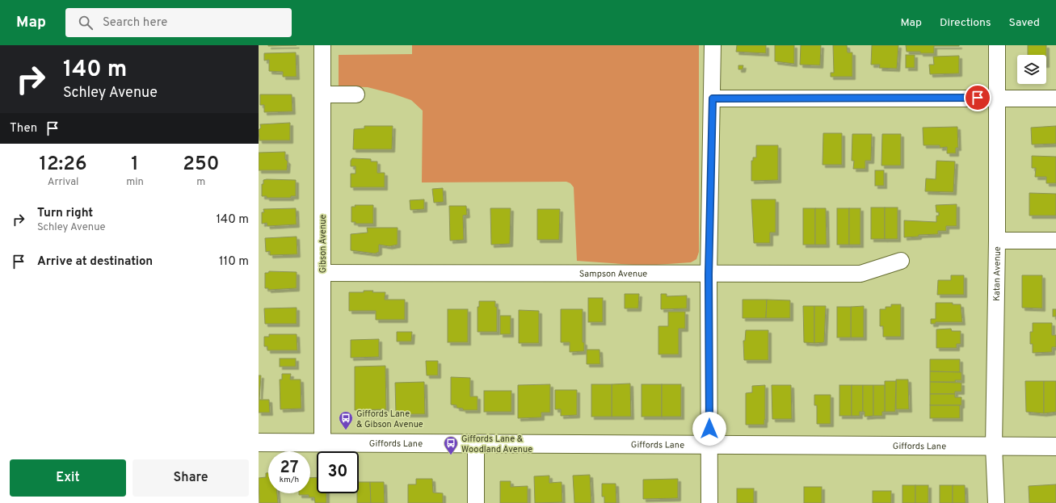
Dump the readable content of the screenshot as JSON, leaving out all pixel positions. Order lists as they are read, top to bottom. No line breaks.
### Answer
{"streets":{"street":["Gibson Avenue","Sampson Avenue","Katan Avenue","Giffords Lane"]},"crossings":[["Gibson Avenue","Sampson Avenue"],["Gibson Avenue","Giffords Lane"],["Katan Avenue","Giffords Lane"]],"places":{"bus stop":["Giffords Lane & Gibson Avenue","Giffords Lane & Woodland Avenue"]},"page":{"header":"Map","search":"Search here","nav":["Map","Directions","Saved"],"turn":["140 m","Schley Avenue"],"then":"Then","eta":["12:26","Arrival","1","min","250","m"],"list":[{"name":"Turn right","note":"Schley Avenue","value":"140 m"},{"name":"Arrive at destination","value":"110 m"}],"speed":"27 km/h","limit":"30","buttons":["Exit","Share"]}}
